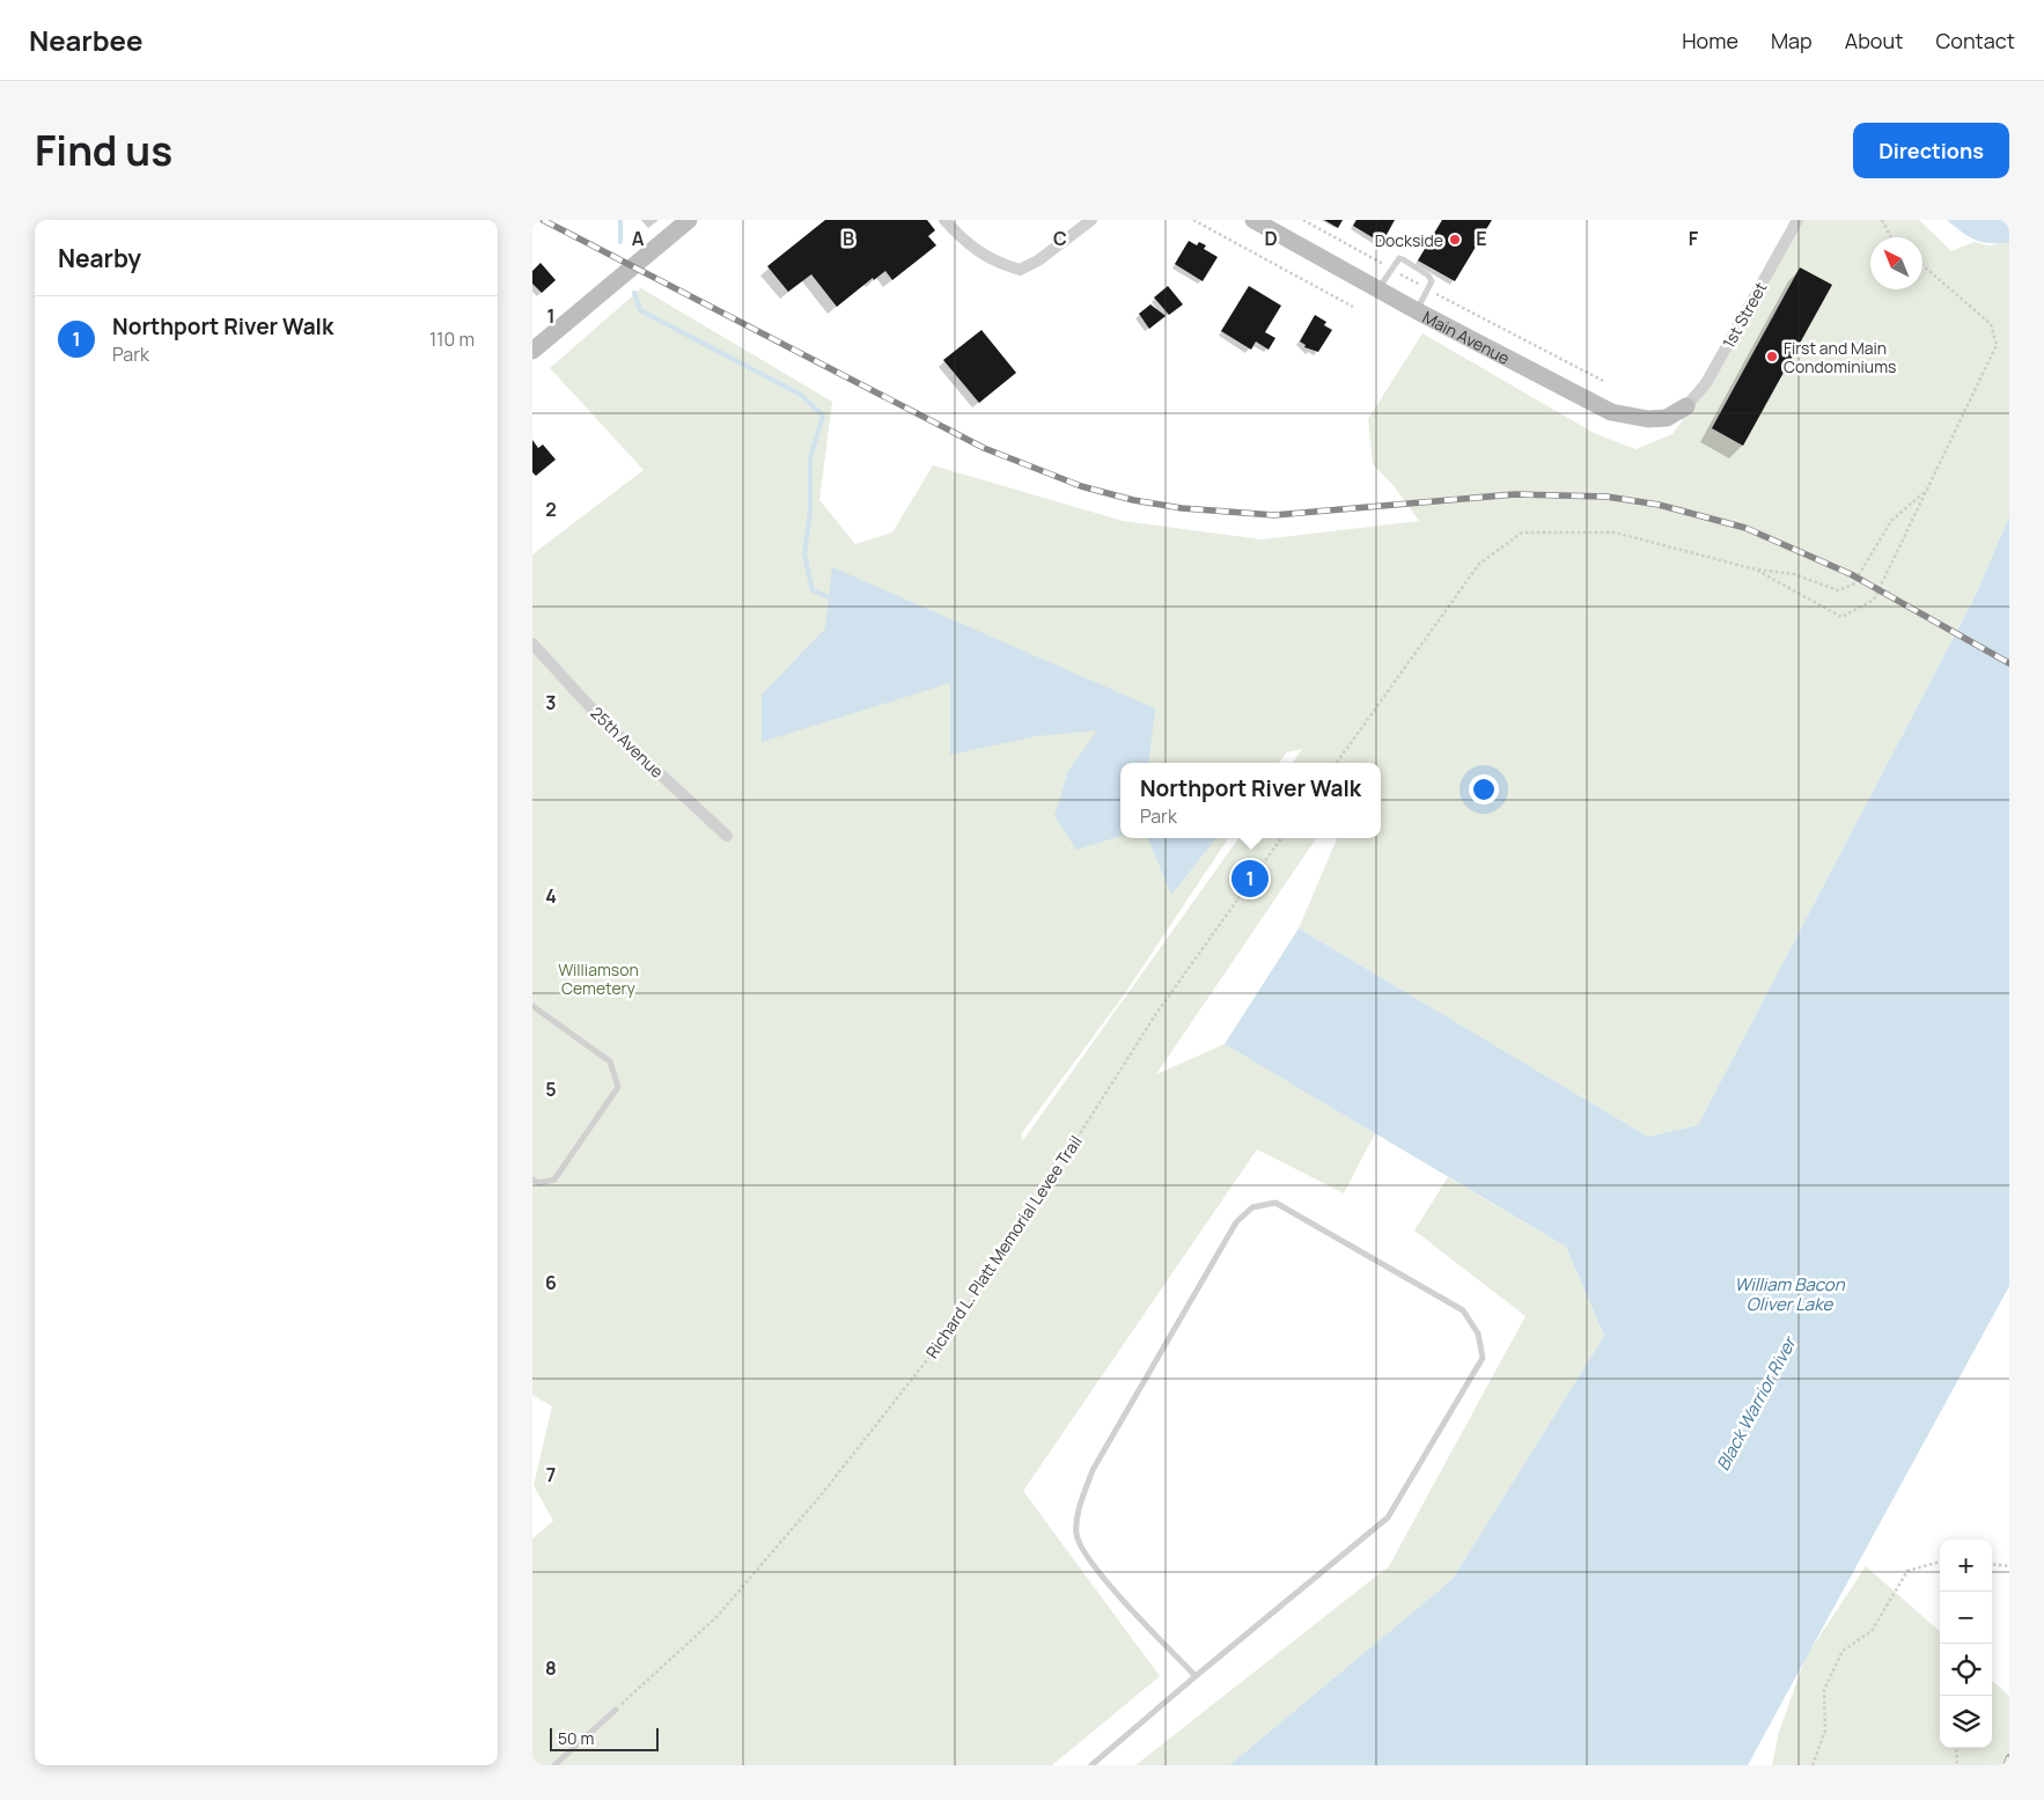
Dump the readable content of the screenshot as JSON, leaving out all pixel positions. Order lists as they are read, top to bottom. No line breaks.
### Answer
{"streets":{"main road":["Main Avenue"],"street":["1st Street","25th Avenue"],"path":["Richard L. Platt Memorial Levee Trail"]},"crossings":[["1st Street","Main Avenue"]],"water":["William Bacon Oliver Lake","Black Warrior River"],"parks":["Williamson Cemetery"],"places":["Dockside","First and Main Condominiums"],"scale_bar":"50 m","north":"top left","page":{"header":"Nearbee","nav":["Home","Map","About","Contact"],"title":"Find us","buttons":"Directions","heading":"Nearby","list":[{"mark":"1","name":"Northport River Walk","note":"Park","value":"110 m"}],"popup":["Northport River Walk","Park"],"pins":"1","map_buttons":["+","−"],"scale":"50 m"},"grid":{"columns":["A","B","C","D","E","F"],"rows":["1","2","3","4","5","6","7","8"]}}
